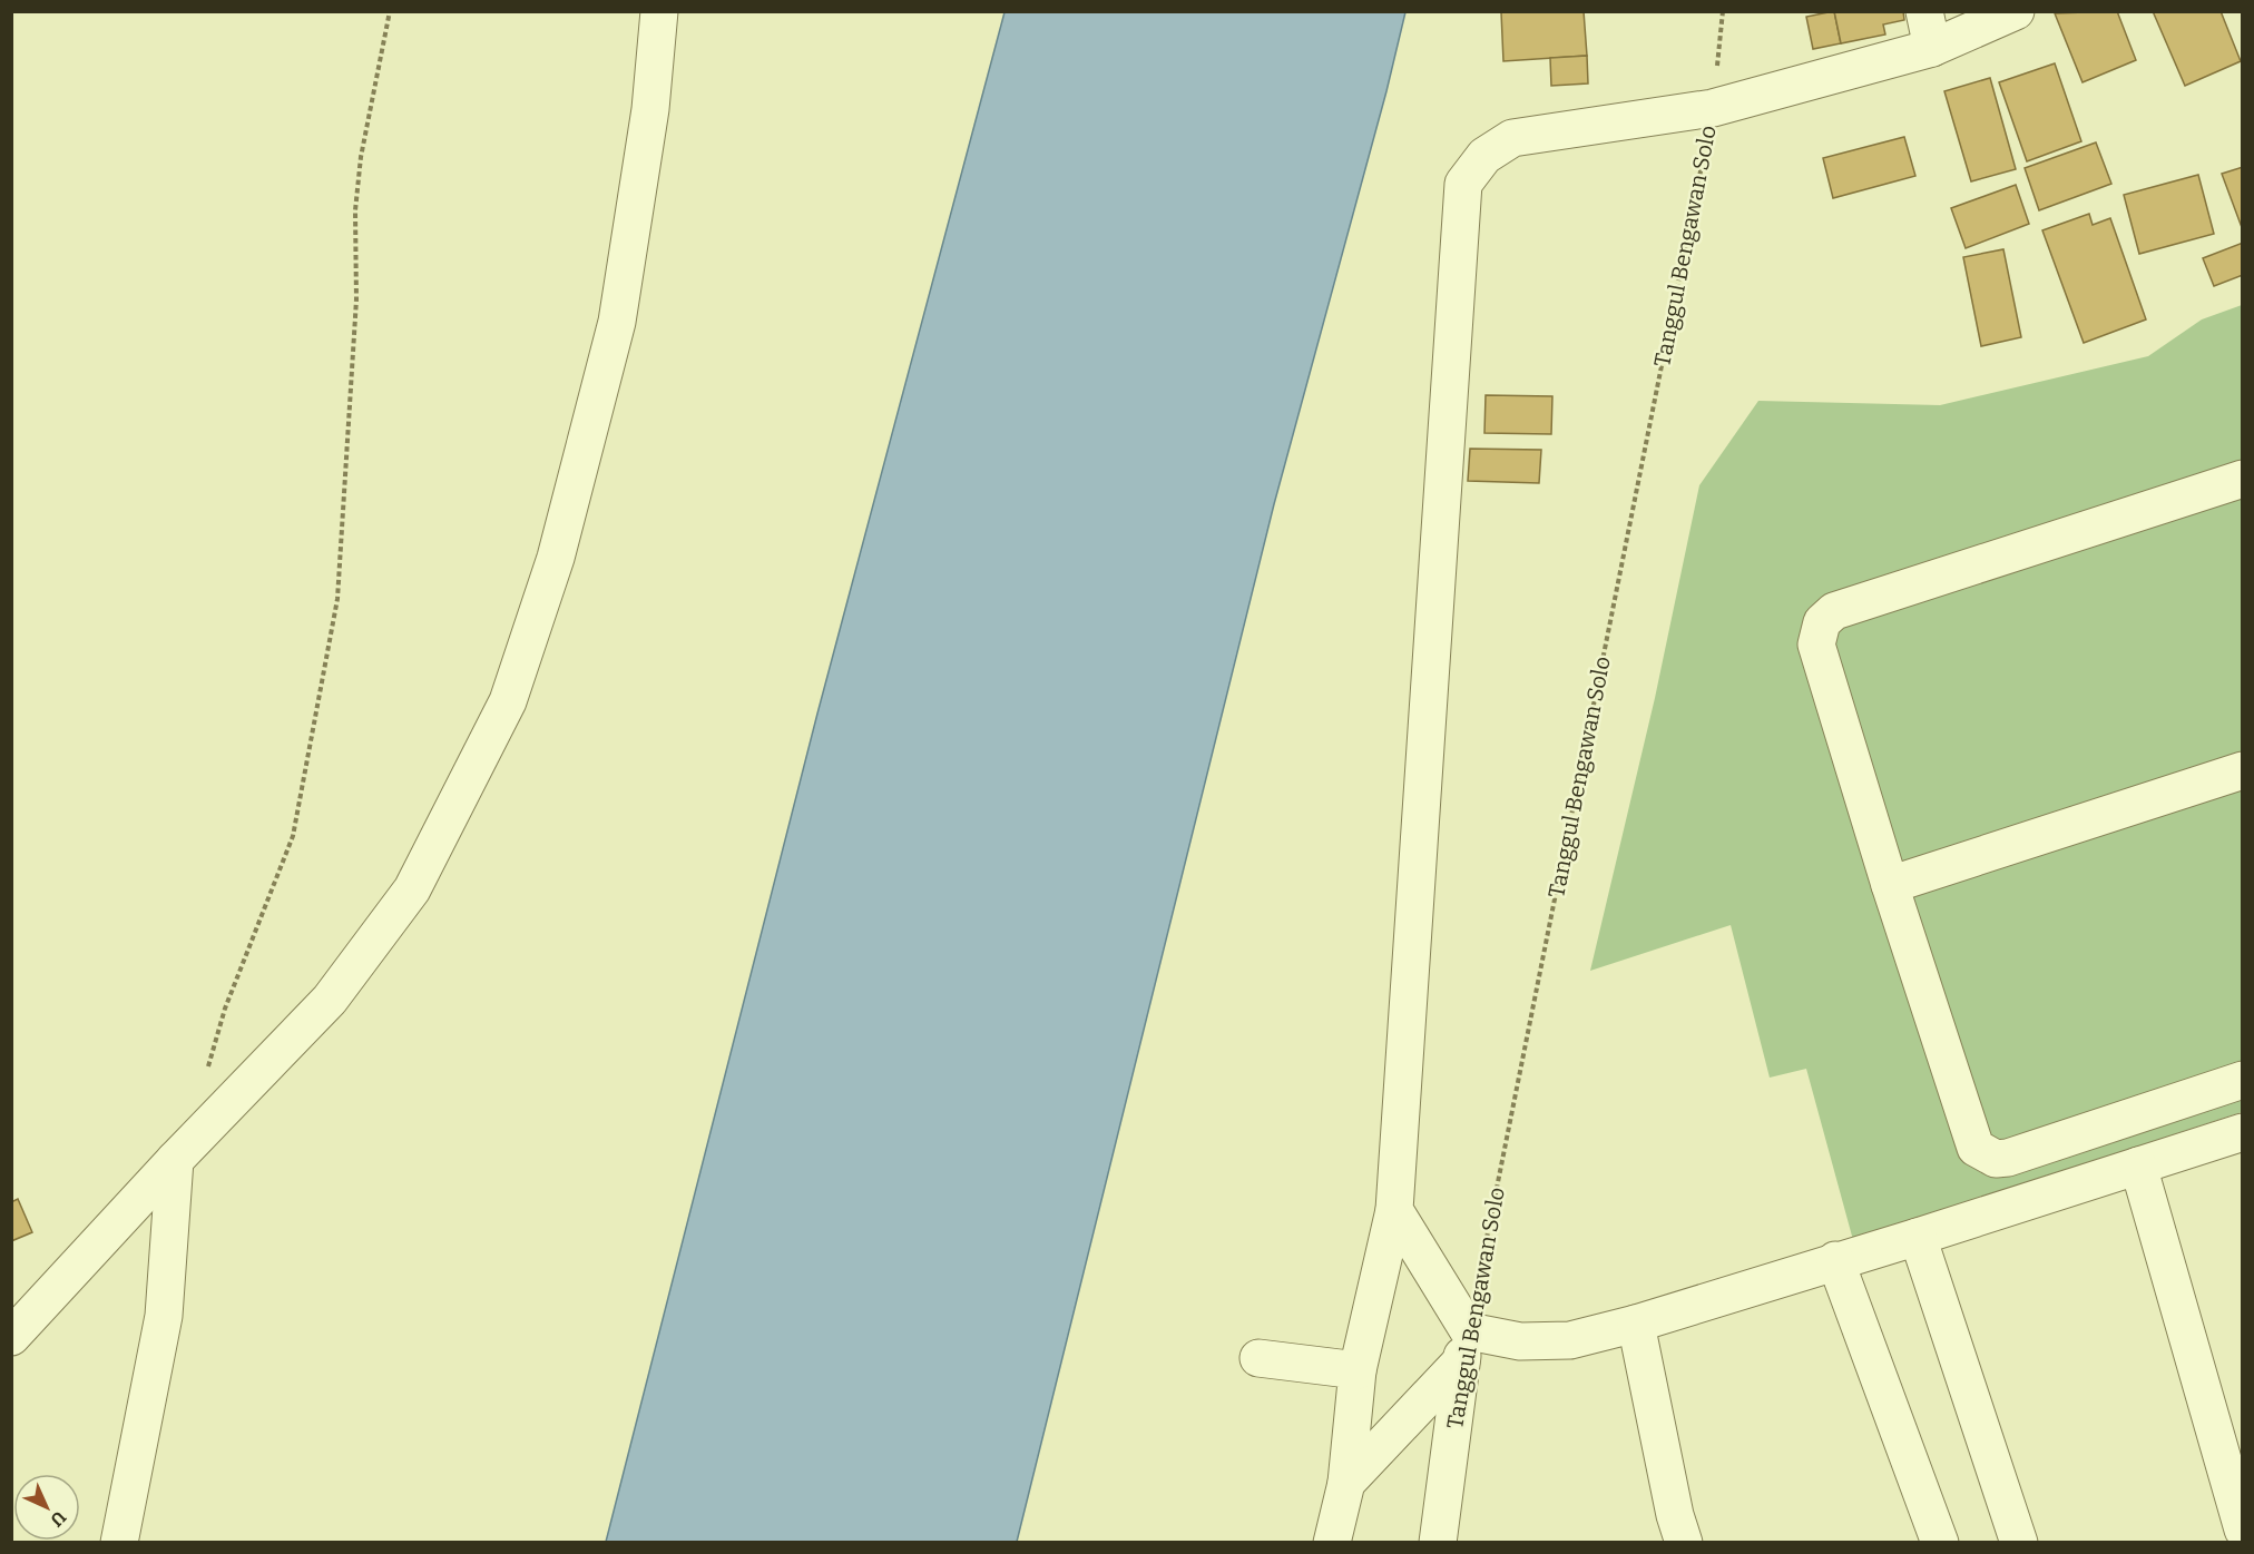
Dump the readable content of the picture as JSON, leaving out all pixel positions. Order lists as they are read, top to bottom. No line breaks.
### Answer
{"streets":{"street":["Tanggul Bengawan Solo"]},"north":"bottom right"}
